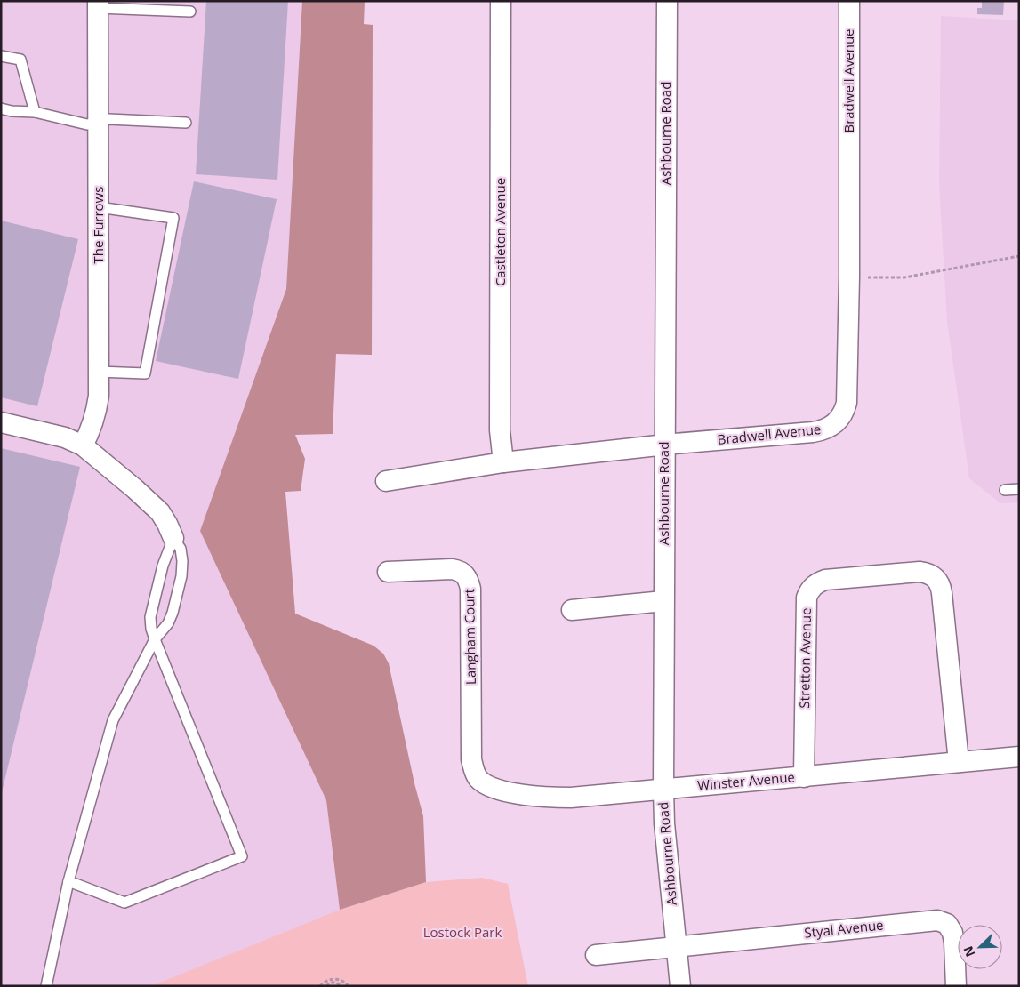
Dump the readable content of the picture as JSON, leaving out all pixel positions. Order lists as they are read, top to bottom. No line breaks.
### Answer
{"streets":{"street":["Bradwell Avenue","Ashbourne Road","The Furrows","Castleton Avenue","Langham Court","Stretton Avenue","Winster Avenue","Styal Avenue"]},"crossings":[["Bradwell Avenue","Ashbourne Road"],["Bradwell Avenue","Castleton Avenue"],["Ashbourne Road","Winster Avenue"],["Ashbourne Road","Styal Avenue"],["Langham Court","Winster Avenue"],["Stretton Avenue","Winster Avenue"]],"parks":["Lostock Park"],"north":"bottom left"}
